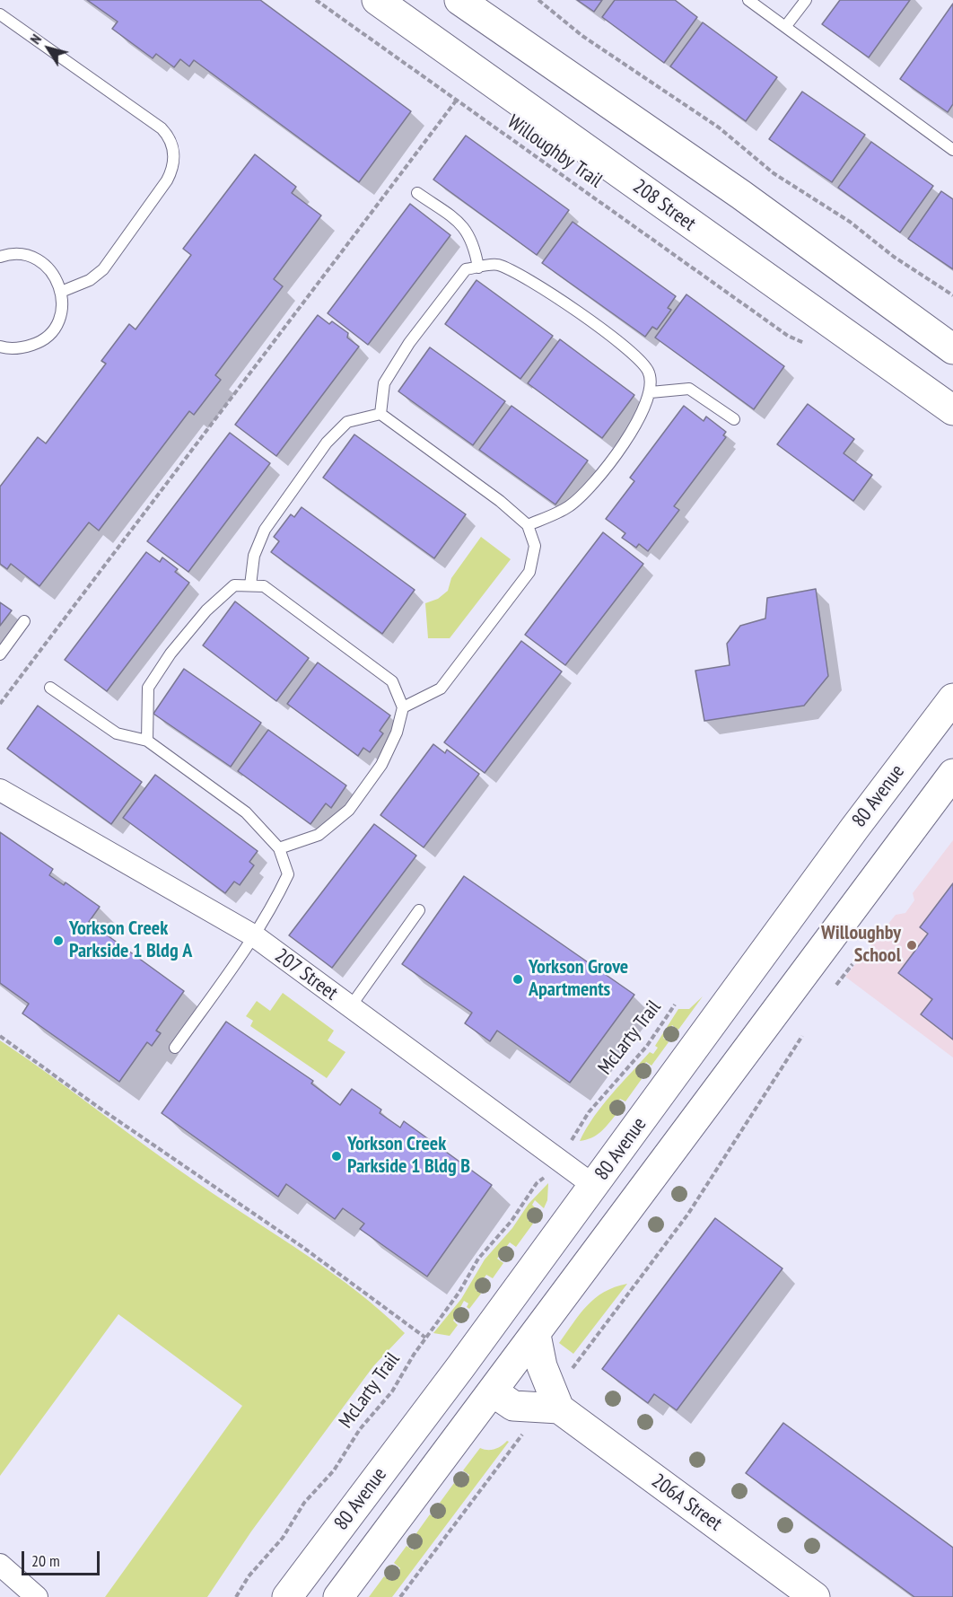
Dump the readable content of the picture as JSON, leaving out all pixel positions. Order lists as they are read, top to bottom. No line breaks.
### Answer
{"streets":{"main road":["208 Street","80 Avenue","206A Street"],"street":["207 Street"],"path":["Willoughby Trail","McLarty Trail"]},"crossings":[["80 Avenue","207 Street"]],"places":["Yorkson Creek Parkside 1 Bldg A","Willoughby School","Yorkson Grove Apartments","Yorkson Creek Parkside 1 Bldg B"],"scale_bar":"20 m","north":"top left"}
